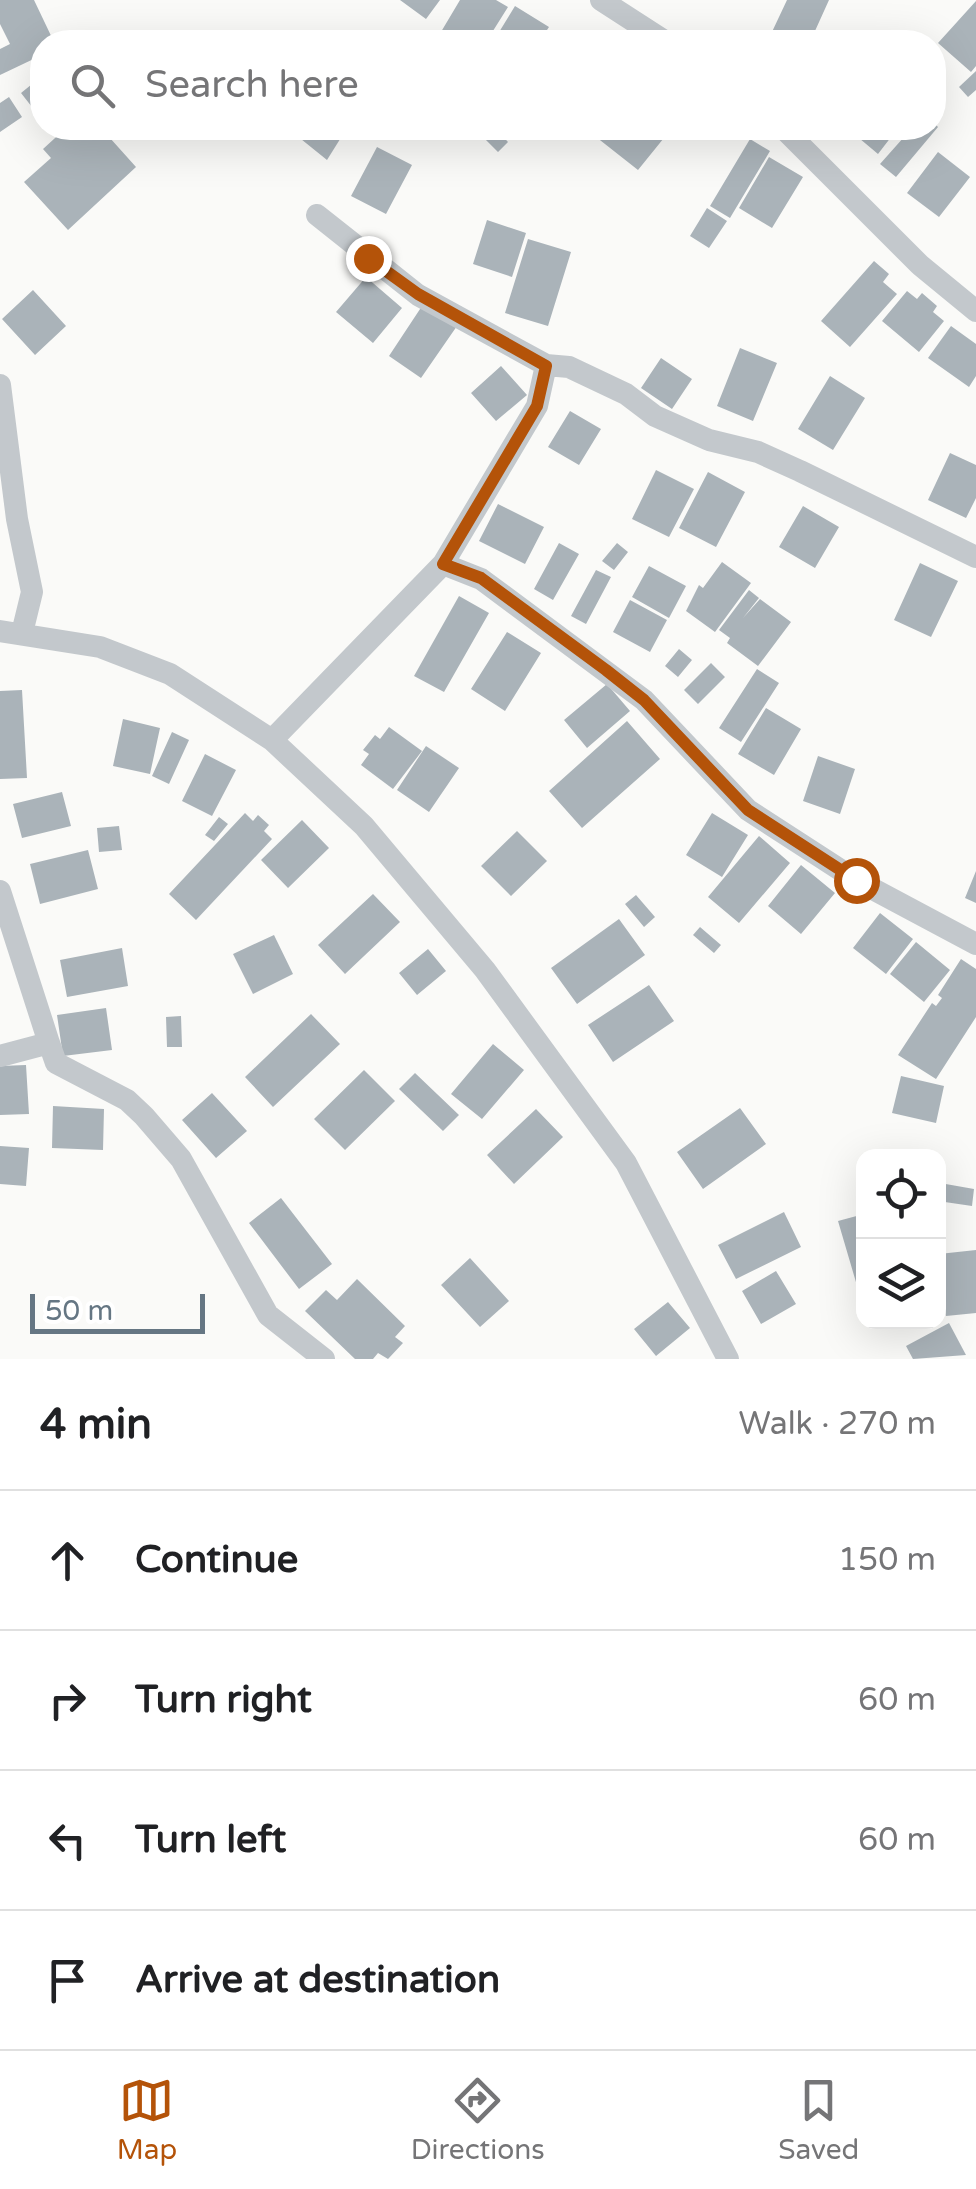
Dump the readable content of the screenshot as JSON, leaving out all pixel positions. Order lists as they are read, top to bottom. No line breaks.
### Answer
{"scale_bar":"50 m","page":{"search":"Search here","scale":"50 m","heading":["4 min","Walk · 270 m"],"list":[["Continue","150 m"],["Turn right","60 m"],["Turn left","60 m"],"Arrive at destination"],"nav":["Map","Directions","Saved"]}}
